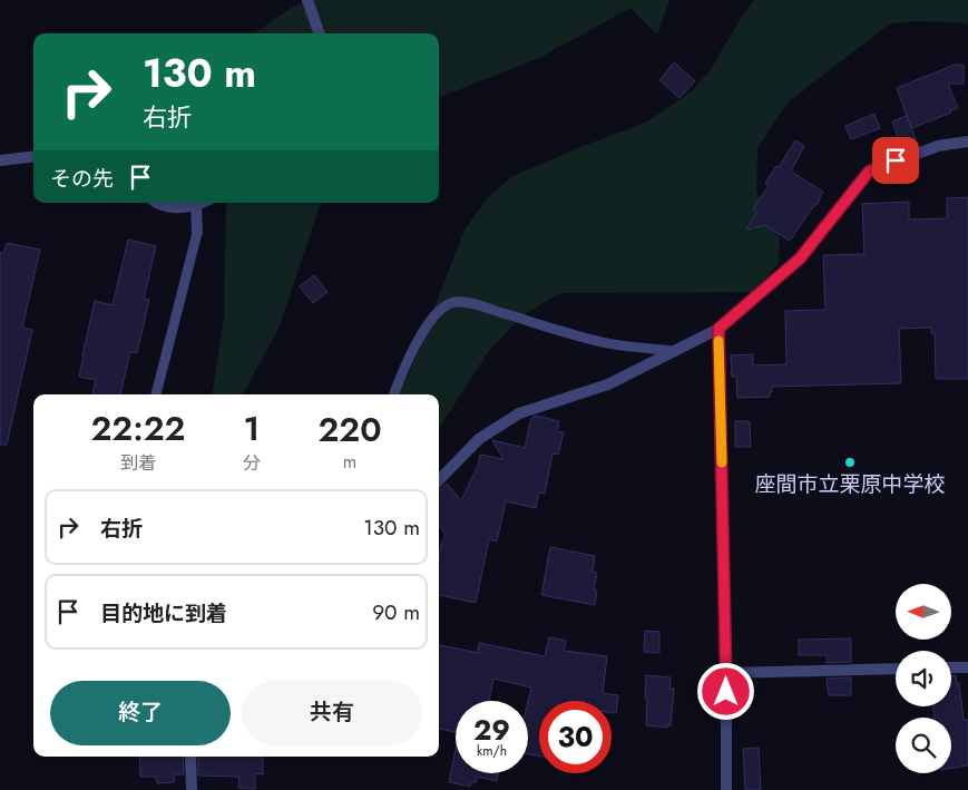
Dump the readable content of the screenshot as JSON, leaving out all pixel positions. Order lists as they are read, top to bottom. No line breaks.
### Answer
{"places":["座間市立栗原中学校"],"north":"left","page":{"turn":["130 m","右折"],"then":"その先","eta":["22:22","到着","1","分","220","m"],"list":[{"name":"右折","value":"130 m"},{"name":"目的地に到着","value":"90 m"}],"buttons":["終了","共有"],"speed":"29 km/h","limit":"30"}}
